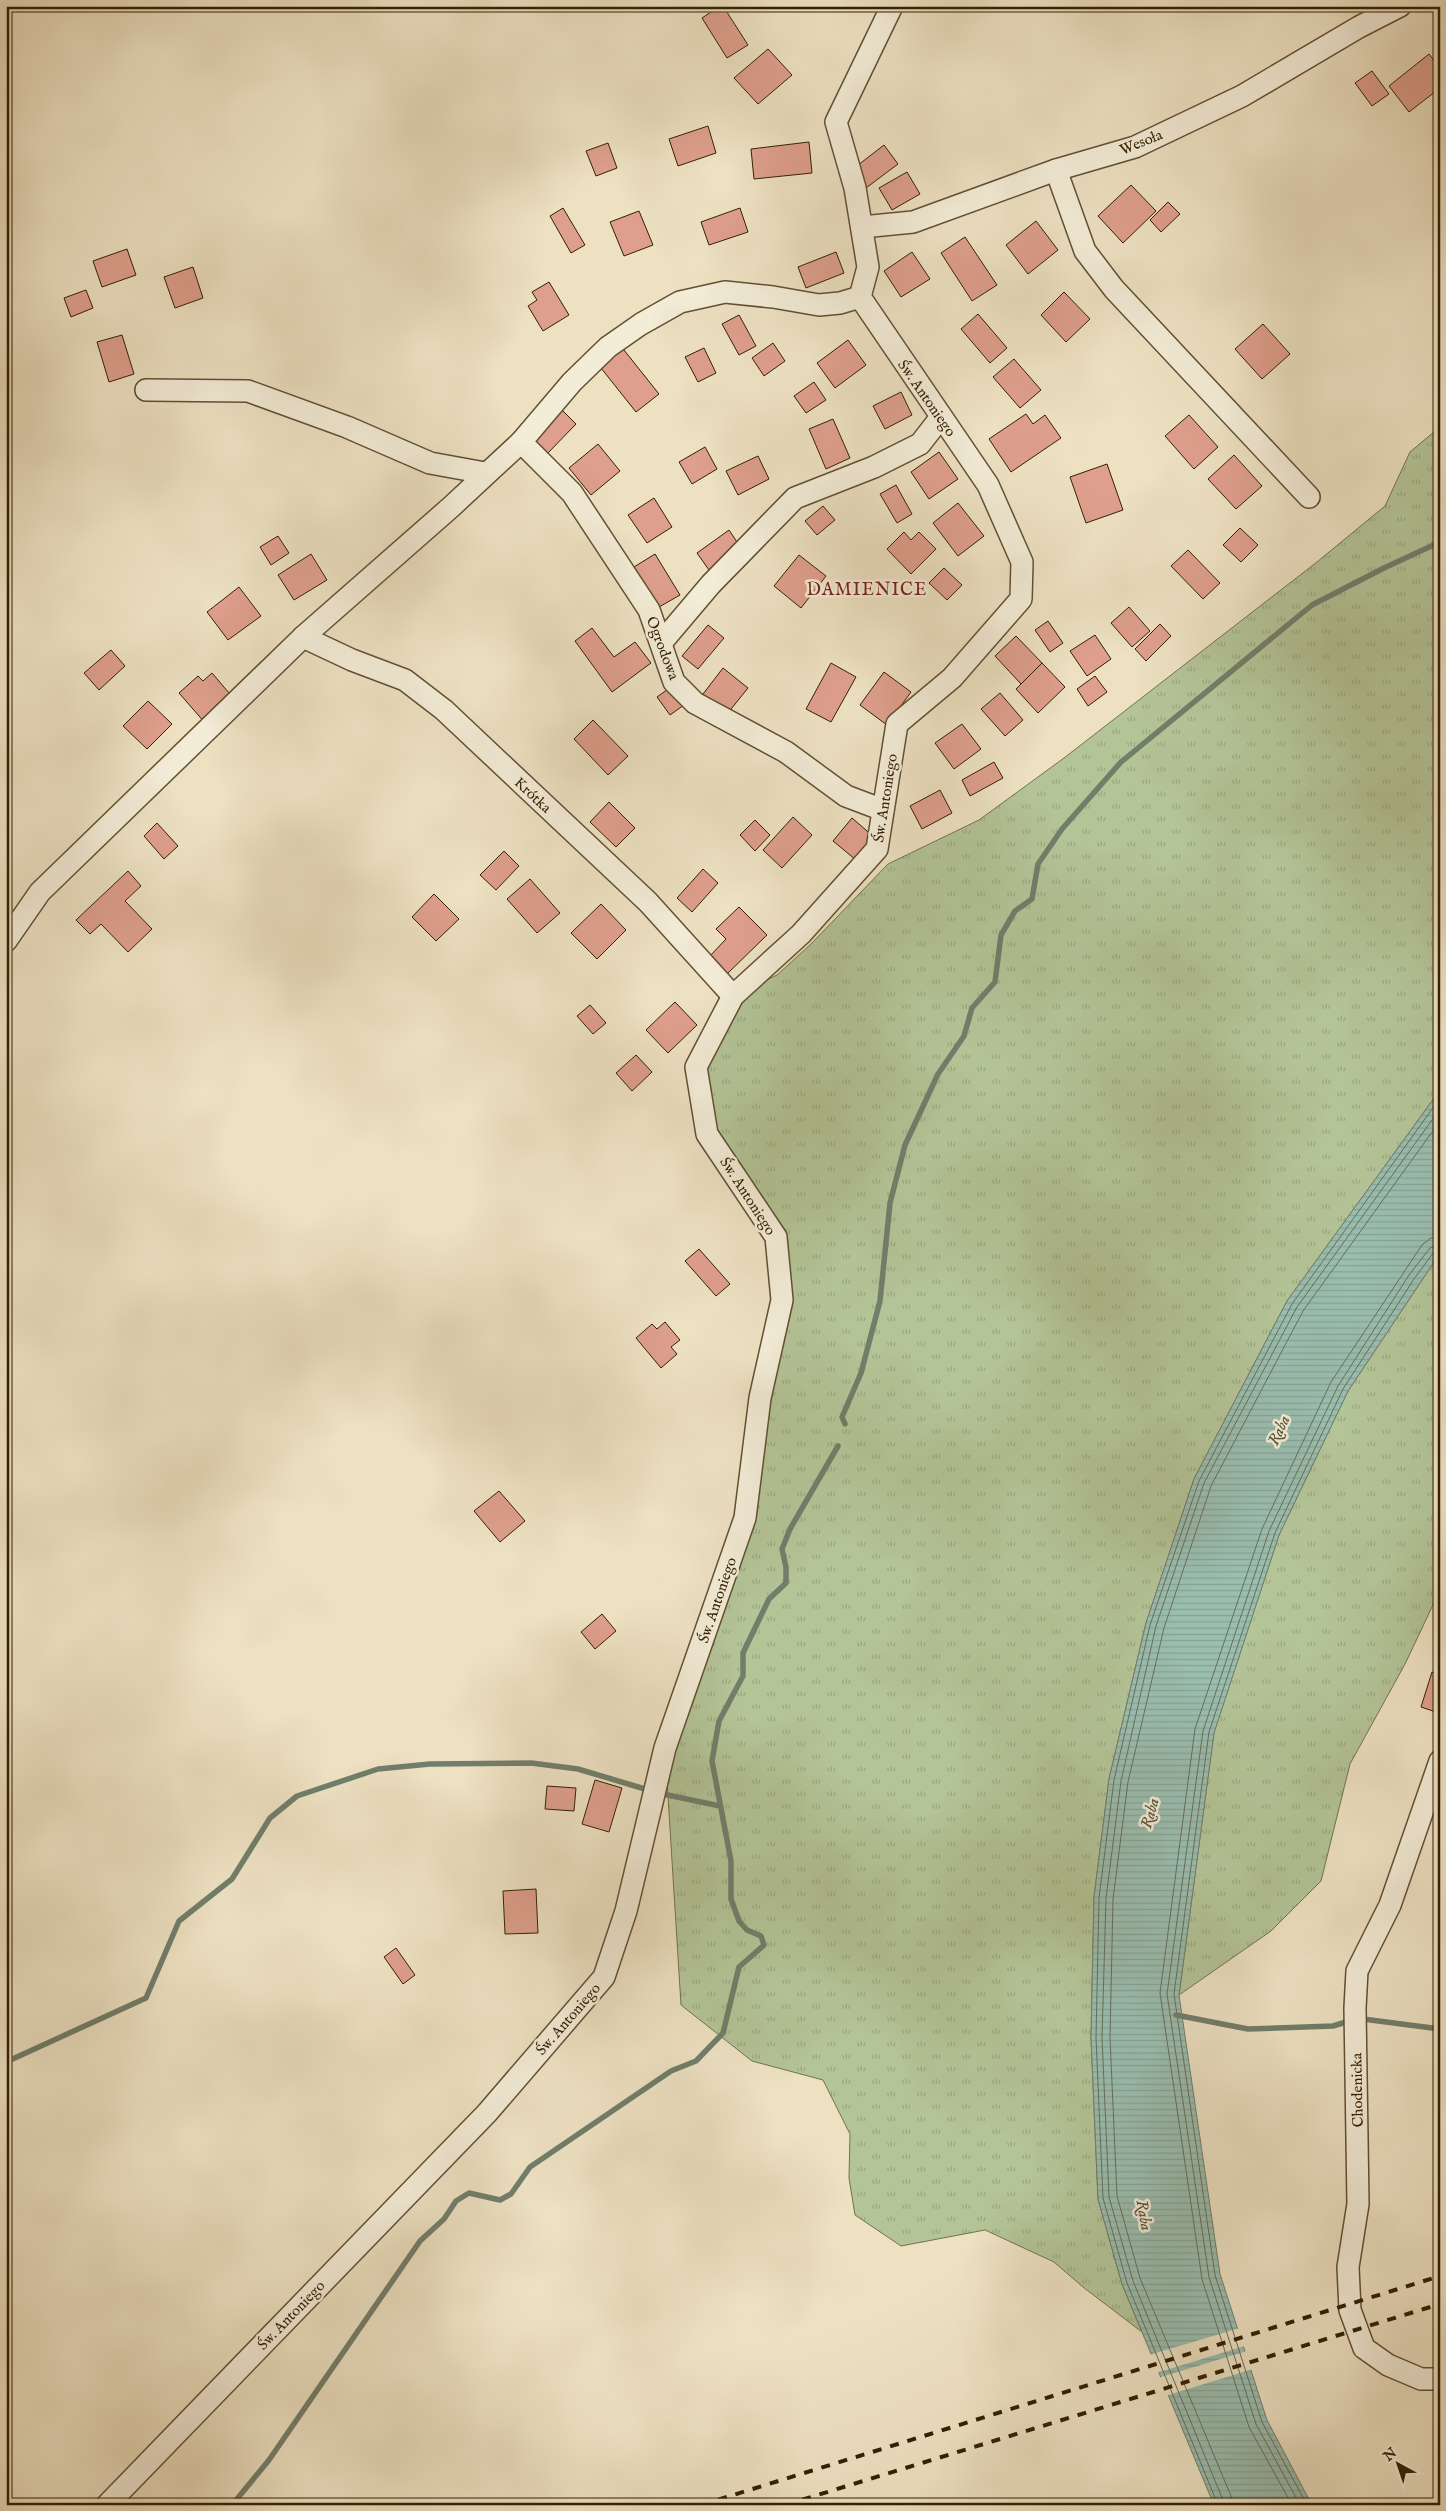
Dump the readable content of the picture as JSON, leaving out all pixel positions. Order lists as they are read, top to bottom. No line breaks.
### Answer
{"streets":{"street":["Wesoła","Św. Antoniego","Ogrodowa","Krótka","Chodenicka"]},"crossings":[["Św. Antoniego","Ogrodowa"],["Św. Antoniego","Krótka"]],"districts":["DAMIENICE"],"water":["Raba"],"north":"top left"}
